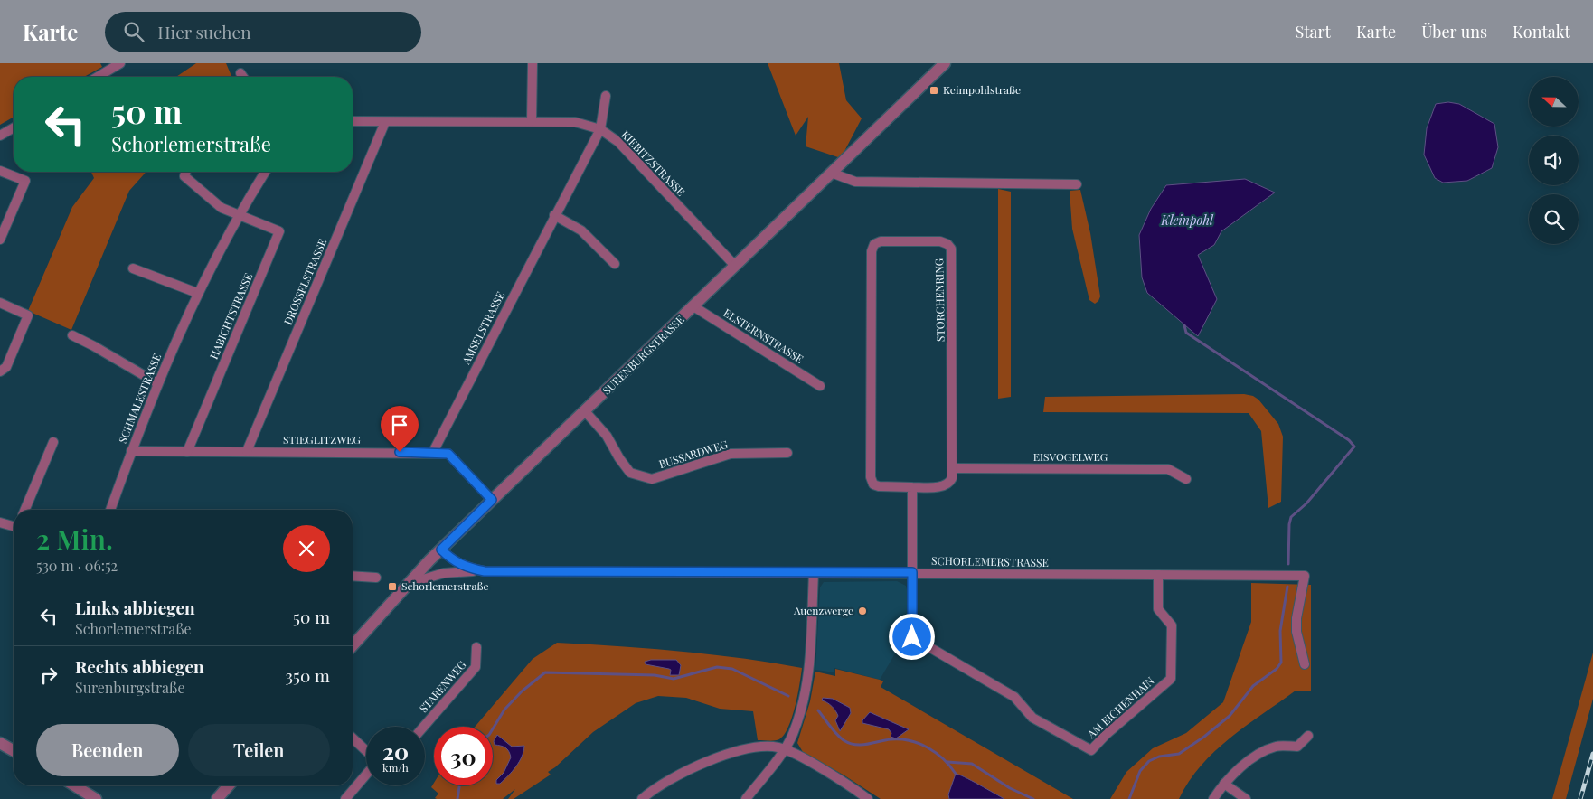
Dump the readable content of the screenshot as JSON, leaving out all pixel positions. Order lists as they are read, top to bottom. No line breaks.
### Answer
{"streets":{"street":["KIEBITZSTRASSE","DROSSELSTRASSE","STORCHENRING","HABICHTSTRASSE","AMSELSTRASSE","ELSTERNSTRASSE","SURENBURGSTRASSE","SCHMALESTRASSE","STIEGLITZWEG","BUSSARDWEG","EISVOGELWEG","SCHORLEMERSTRASSE","STARENWEG","AM EICHENHAIN"]},"crossings":[["KIEBITZSTRASSE","DROSSELSTRASSE"],["KIEBITZSTRASSE","AMSELSTRASSE"],["KIEBITZSTRASSE","SURENBURGSTRASSE"],["DROSSELSTRASSE","STIEGLITZWEG"],["STORCHENRING","EISVOGELWEG"],["HABICHTSTRASSE","SCHMALESTRASSE"],["HABICHTSTRASSE","STIEGLITZWEG"],["AMSELSTRASSE","STIEGLITZWEG"],["ELSTERNSTRASSE","SURENBURGSTRASSE"],["SURENBURGSTRASSE","STIEGLITZWEG"],["SURENBURGSTRASSE","BUSSARDWEG"],["SURENBURGSTRASSE","SCHORLEMERSTRASSE"],["SCHMALESTRASSE","STIEGLITZWEG"],["SCHORLEMERSTRASSE","AM EICHENHAIN"]],"water":["Kleinpohl"],"places":{"transit":["Keimpohlstraße","Schorlemerstraße"],"other":["Auenzwerge"]},"north":"left","page":{"header":"Karte","search":"Hier suchen","nav":["Start","Karte","Über uns","Kontakt"],"turn":["50 m","Schorlemerstraße"],"heading":["2 Min.","530 m · 06:52"],"list":[{"name":"Links abbiegen","note":"Schorlemerstraße","value":"50 m"},{"name":"Rechts abbiegen","note":"Surenburgstraße","value":"350 m"}],"buttons":["Beenden","Teilen"],"speed":"20 km/h","limit":"30"}}
